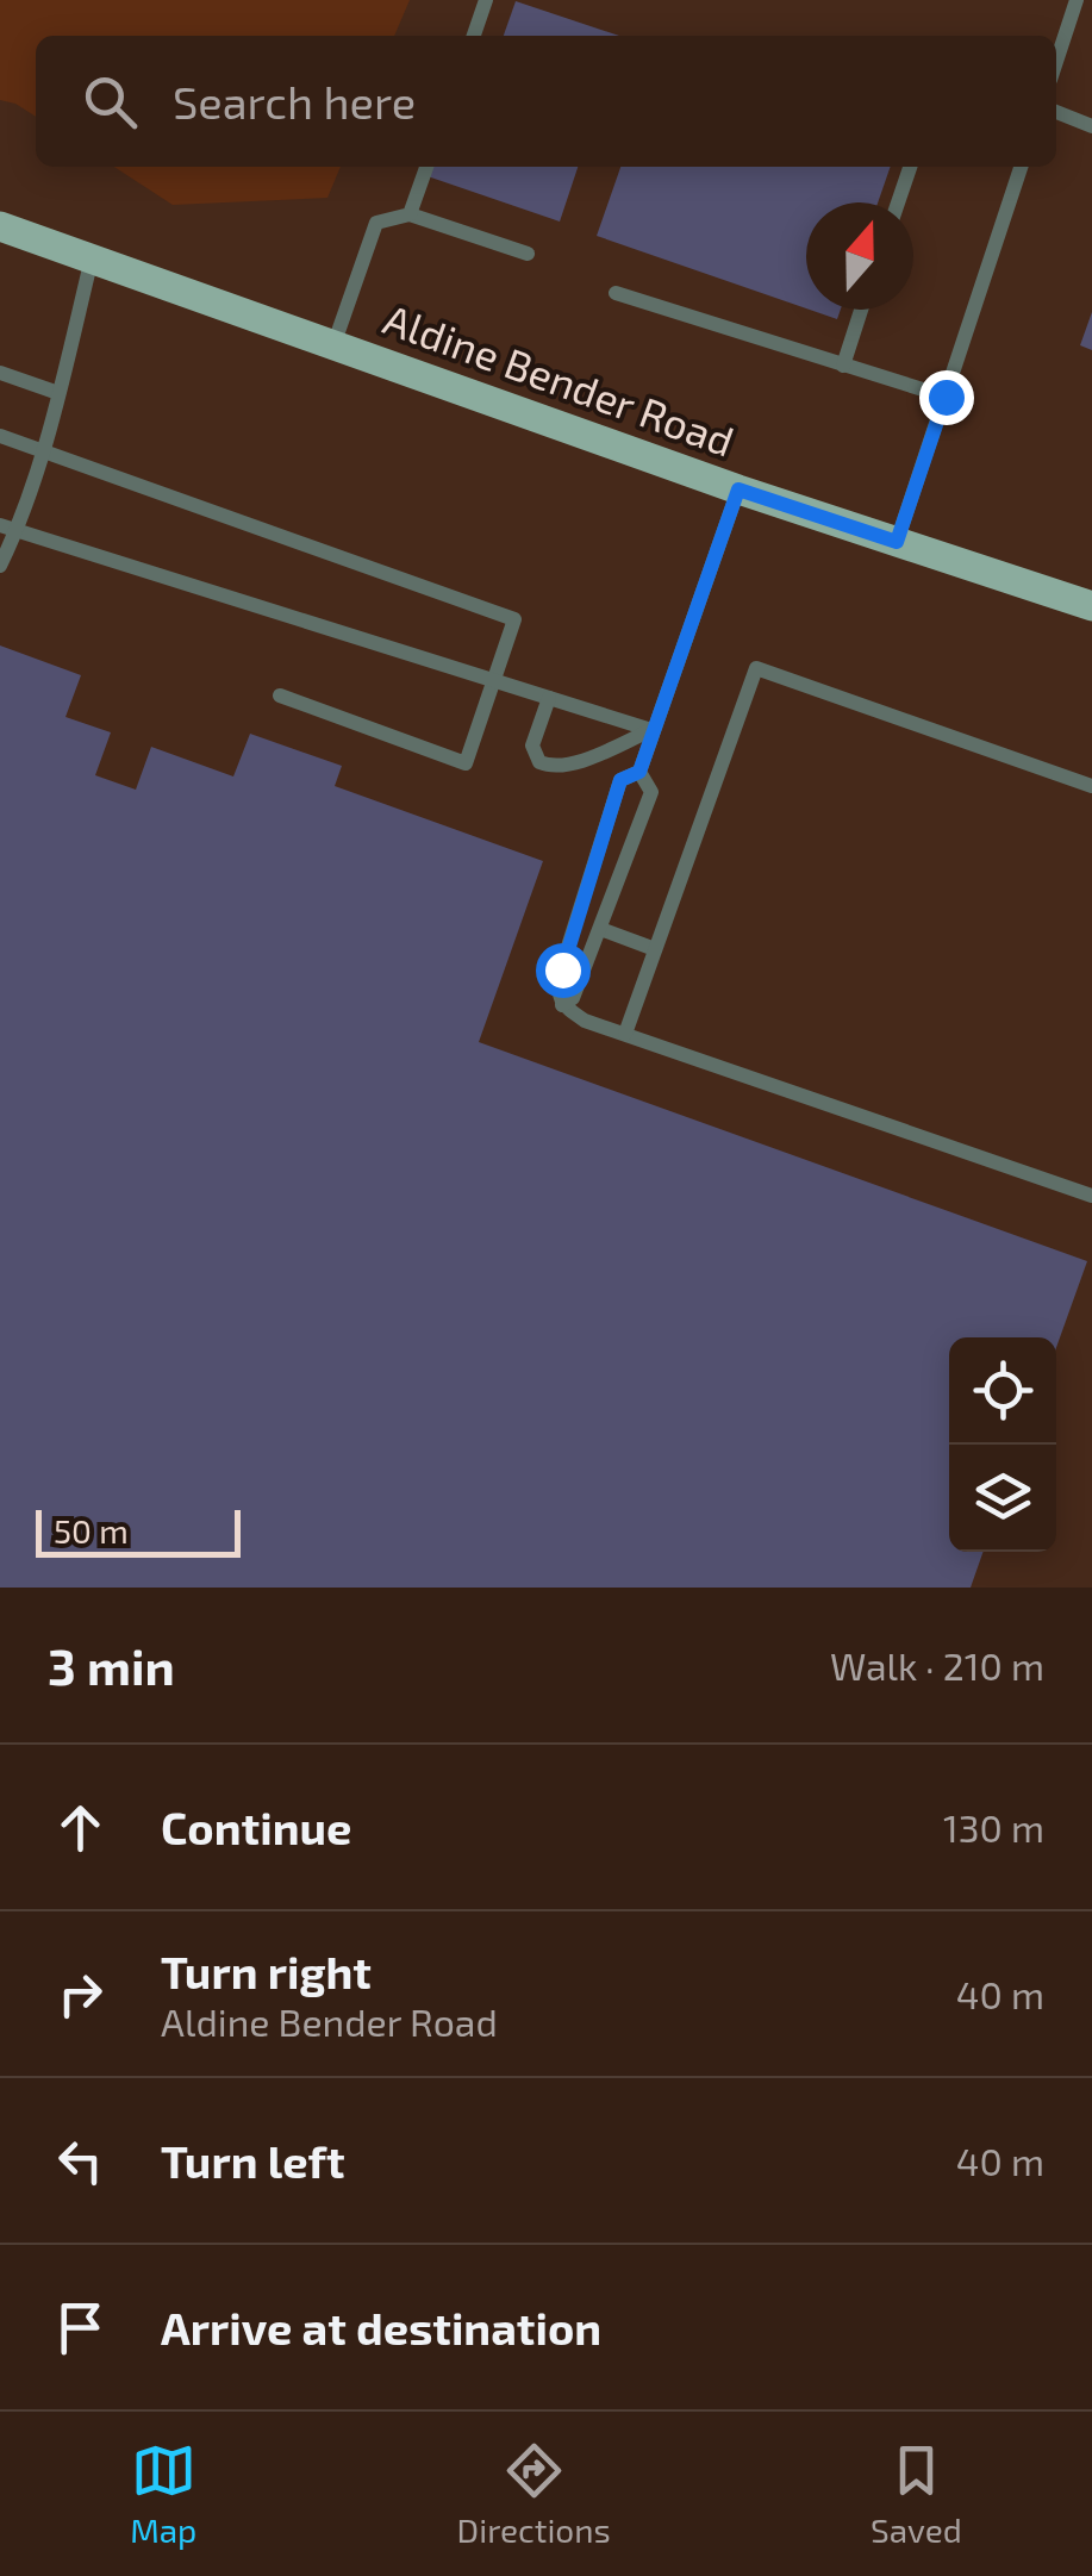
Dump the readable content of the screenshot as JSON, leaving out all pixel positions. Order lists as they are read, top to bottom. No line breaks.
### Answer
{"streets":{"main road":["Aldine Bender Road"]},"scale_bar":"50 m","north":"top","page":{"search":"Search here","scale":"50 m","heading":["3 min","Walk · 210 m"],"list":[["Continue","130 m"],["Turn right","Aldine Bender Road","40 m"],["Turn left","40 m"],"Arrive at destination"],"nav":["Map","Directions","Saved"]}}
